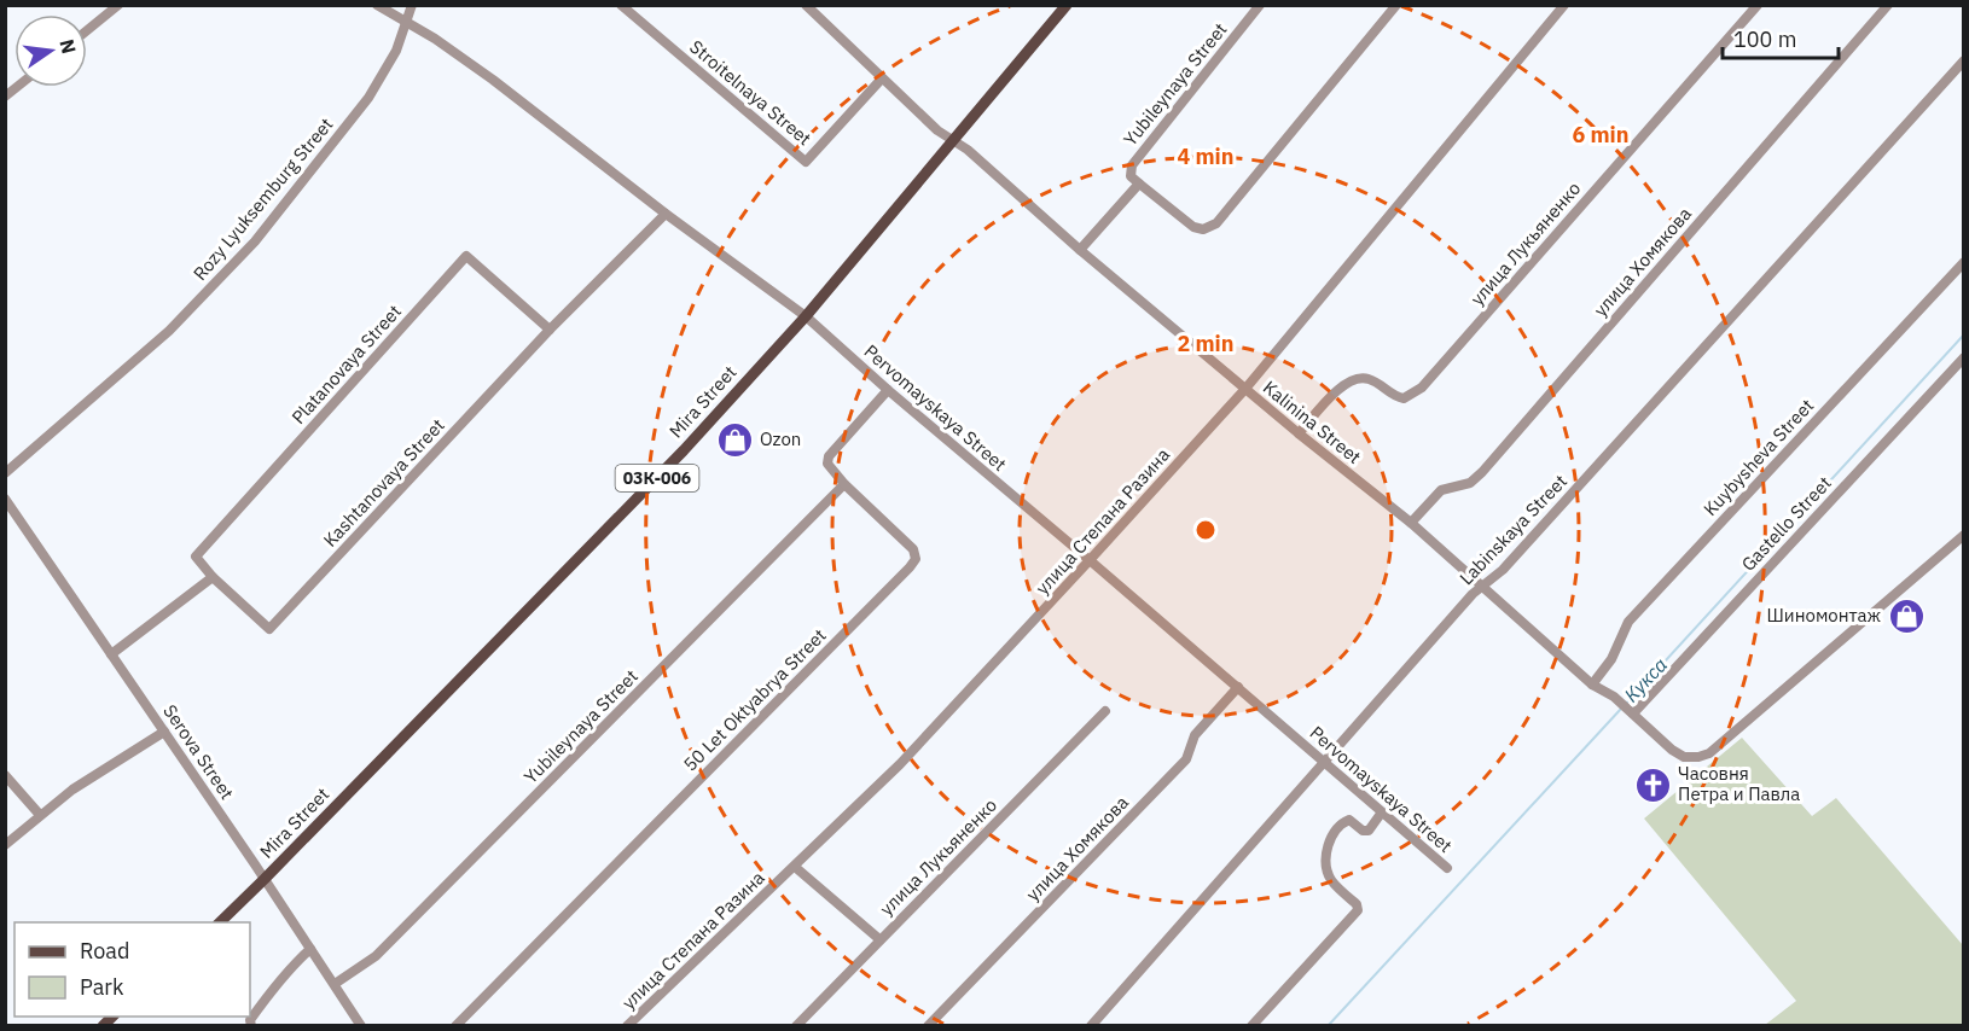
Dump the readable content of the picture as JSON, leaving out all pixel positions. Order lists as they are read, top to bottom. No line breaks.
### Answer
{"streets":{"main road":["Mira Street","03К-006"],"street":["Yubileynaya Street","Stroitelnaya Street","Rozy Lyuksemburg Street","улица Лукьяненко","улица Хомякова","Platanovaya Street","Pervomayskaya Street","Kalinina Street","Kuybysheva Street","Kashtanovaya Street","улица Степана Разина","Gastello Street","Labinskaya Street","50 Let Oktyabrya Street","Serova Street"]},"crossings":[["Yubileynaya Street","50 Let Oktyabrya Street"],["Yubileynaya Street","Serova Street"],["Stroitelnaya Street","Kalinina Street"],["Rozy Lyuksemburg Street","Pervomayskaya Street"],["улица Лукьяненко","Kalinina Street"],["улица Хомякова","Pervomayskaya Street"],["улица Хомякова","Kalinina Street"],["Platanovaya Street","Kashtanovaya Street"],["Mira Street","Pervomayskaya Street"],["Mira Street","Kalinina Street"],["Mira Street","Serova Street"],["Pervomayskaya Street","Kashtanovaya Street"],["Pervomayskaya Street","улица Степана Разина"],["Pervomayskaya Street","Labinskaya Street"],["Pervomayskaya Street","50 Let Oktyabrya Street"],["Kalinina Street","Kuybysheva Street"],["Kalinina Street","улица Степана Разина"],["Kalinina Street","Gastello Street"],["Kalinina Street","Labinskaya Street"]],"water":["Кукса"],"places":{"shop":["Ozon","Шиномонтаж"],"church":["Часовня Петра и Павла"]},"legend":["Road","Park"],"scale_bar":"100 m","north":"right","rings":["6 min","4 min","2 min"]}
